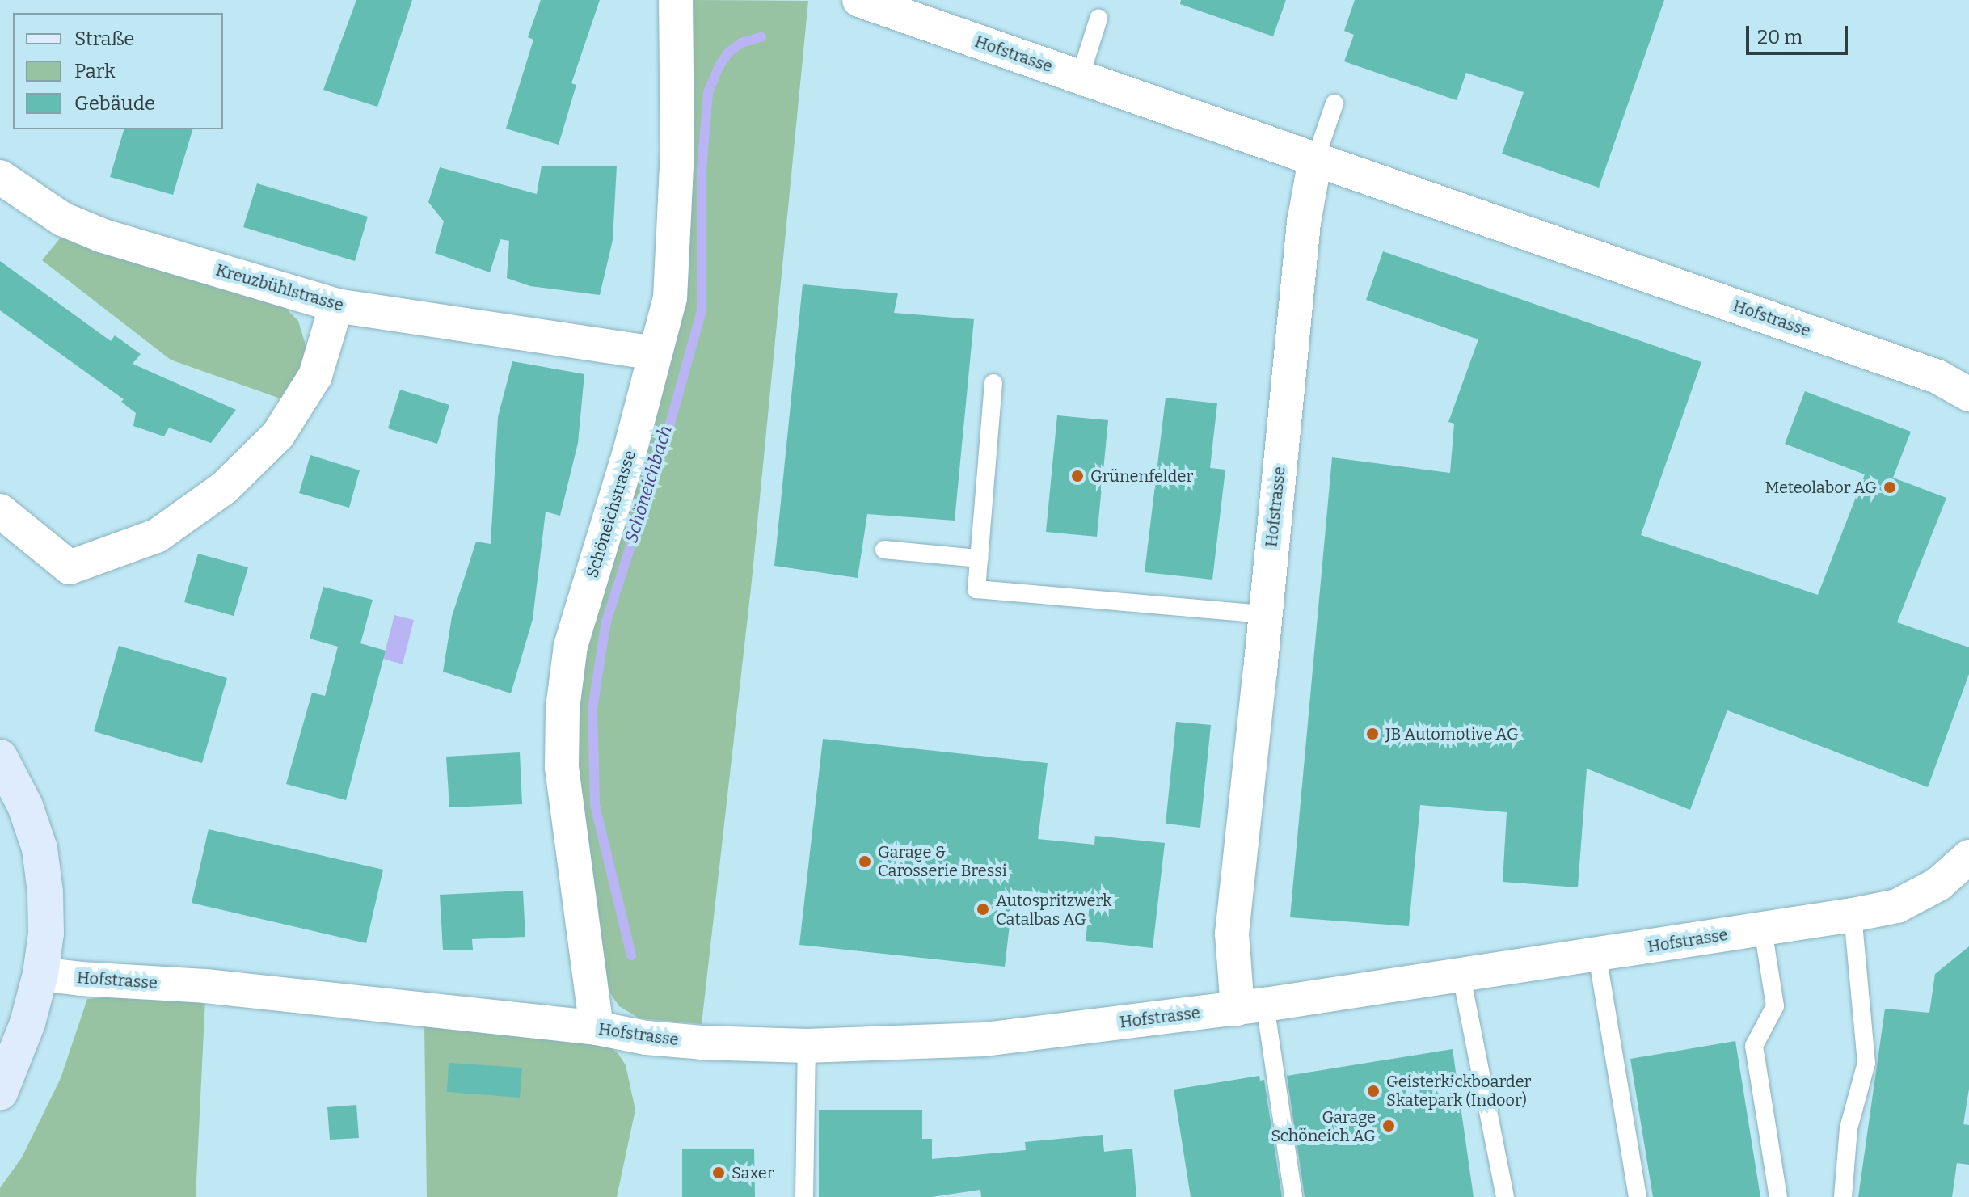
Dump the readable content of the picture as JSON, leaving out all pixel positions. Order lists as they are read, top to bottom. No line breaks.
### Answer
{"streets":{"street":["Hofstrasse","Kreuzbühlstrasse","Schöneichstrasse"]},"crossings":[["Hofstrasse","Schöneichstrasse"],["Kreuzbühlstrasse","Schöneichstrasse"]],"water":["Schöneichbach"],"places":["Grünenfelder","Meteolabor AG","JB Automotive AG","Garage & Carosserie Bressi","Autospritzwerk Catalbas AG","Geisterkickboarder Skatepark (Indoor)","Garage Schöneich AG","Saxer"],"legend":["Straße","Park","Gebäude"],"scale_bar":"20 m"}
